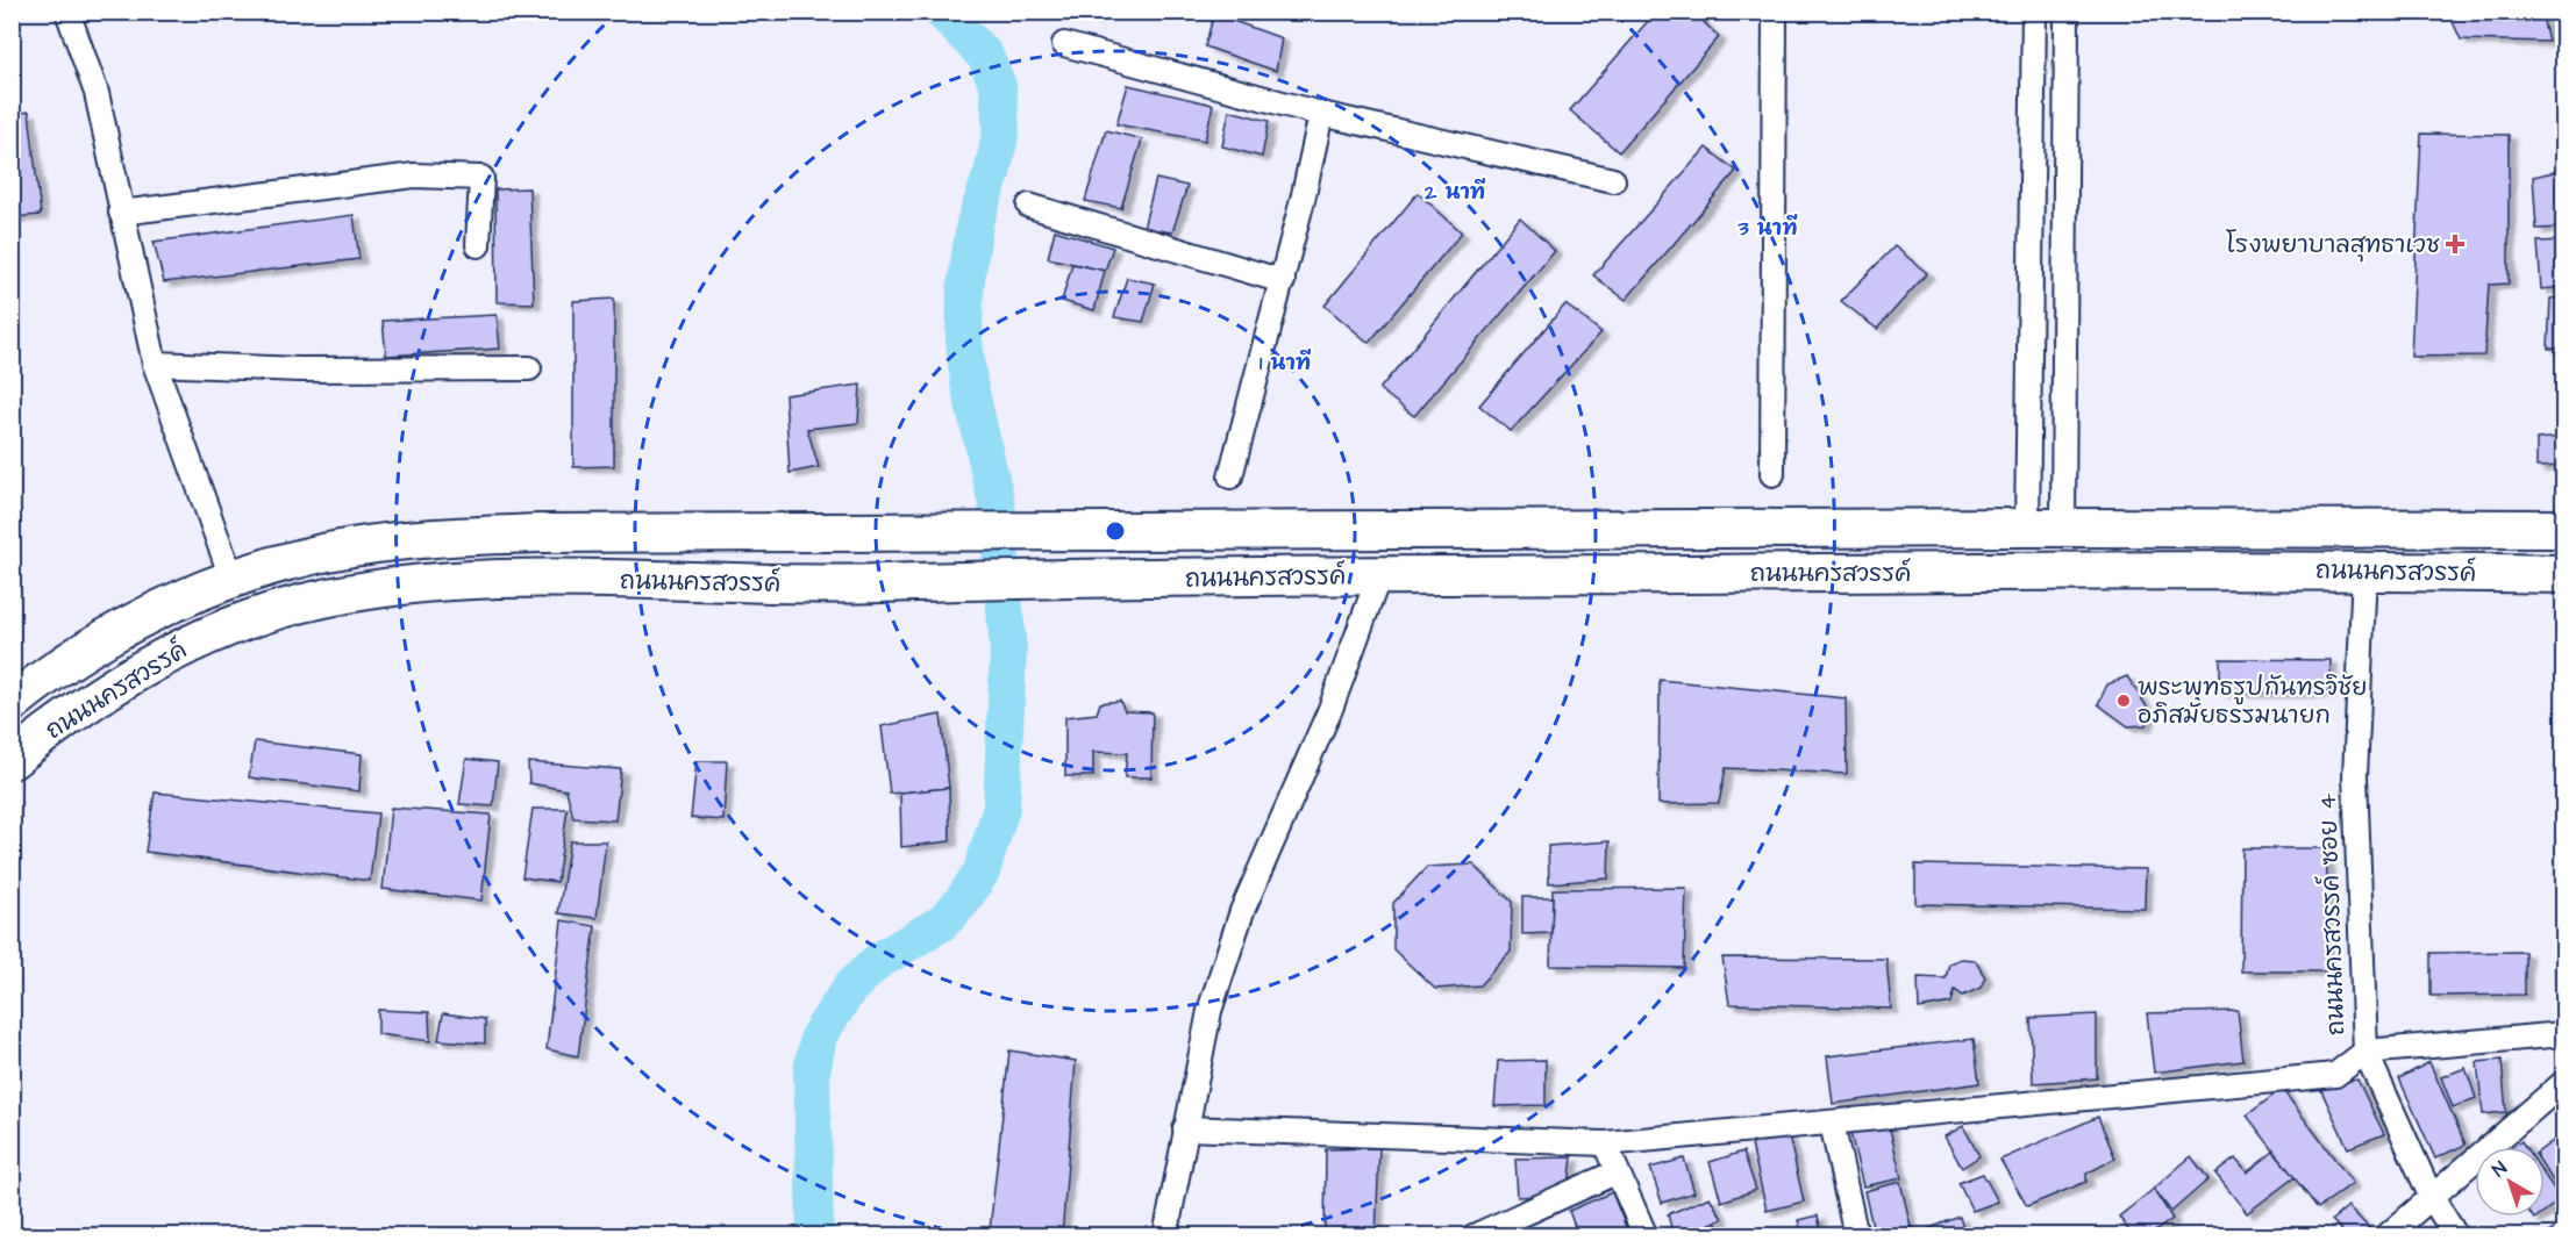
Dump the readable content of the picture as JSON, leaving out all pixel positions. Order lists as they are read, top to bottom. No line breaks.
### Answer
{"streets":{"main road":["ถนนนครสวรรค์"],"street":["ถนนนครสวรรค์ ซอย 4"]},"crossings":[["ถนนนครสวรรค์","ถนนนครสวรรค์ ซอย 4"]],"places":{"health":["โรงพยาบาลสุทธาเวช"],"other":["พระพุทธรูปกันทรวิชัย อภิสมัยธรรมนายก"]},"north":"top left","rings":["2 นาที","3 นาที","1 นาที"]}
